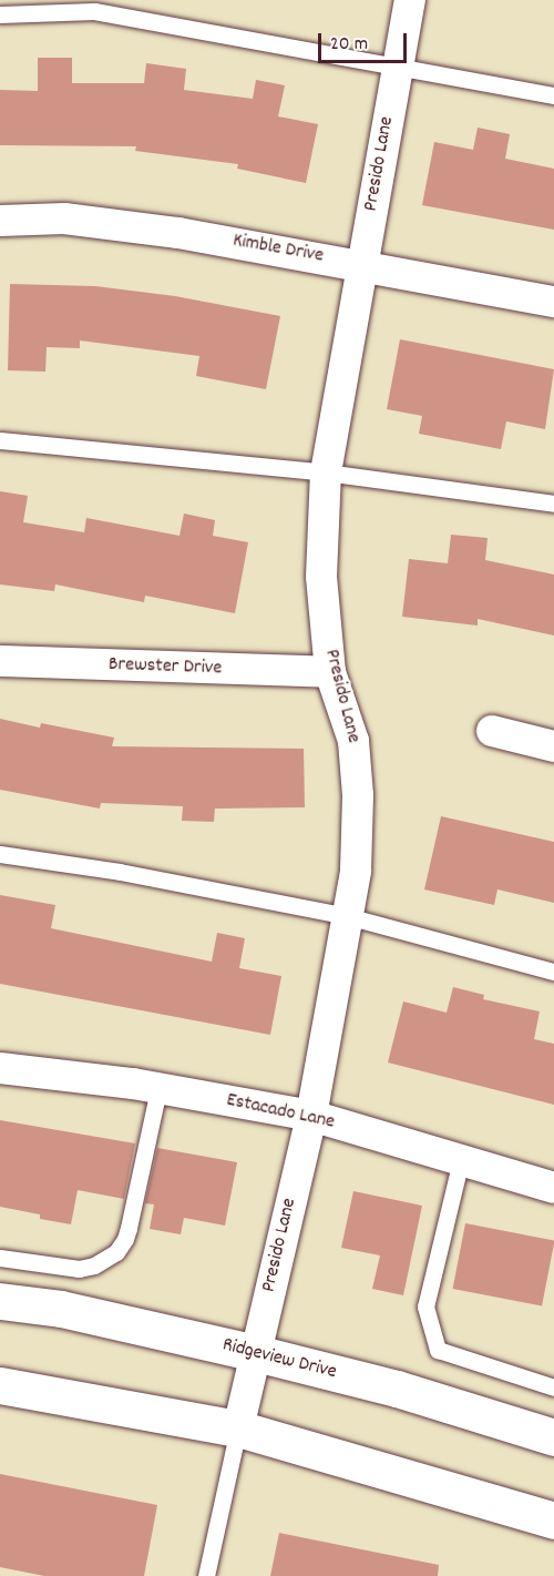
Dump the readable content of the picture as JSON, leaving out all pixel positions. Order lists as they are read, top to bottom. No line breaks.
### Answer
{"streets":{"main road":["Ridgeview Drive"],"street":["Presido Lane","Kimble Drive","Brewster Drive","Estacado Lane"]},"crossings":[["Presido Lane","Kimble Drive"],["Presido Lane","Brewster Drive"],["Presido Lane","Estacado Lane"],["Presido Lane","Ridgeview Drive"]],"scale_bar":"20 m"}
